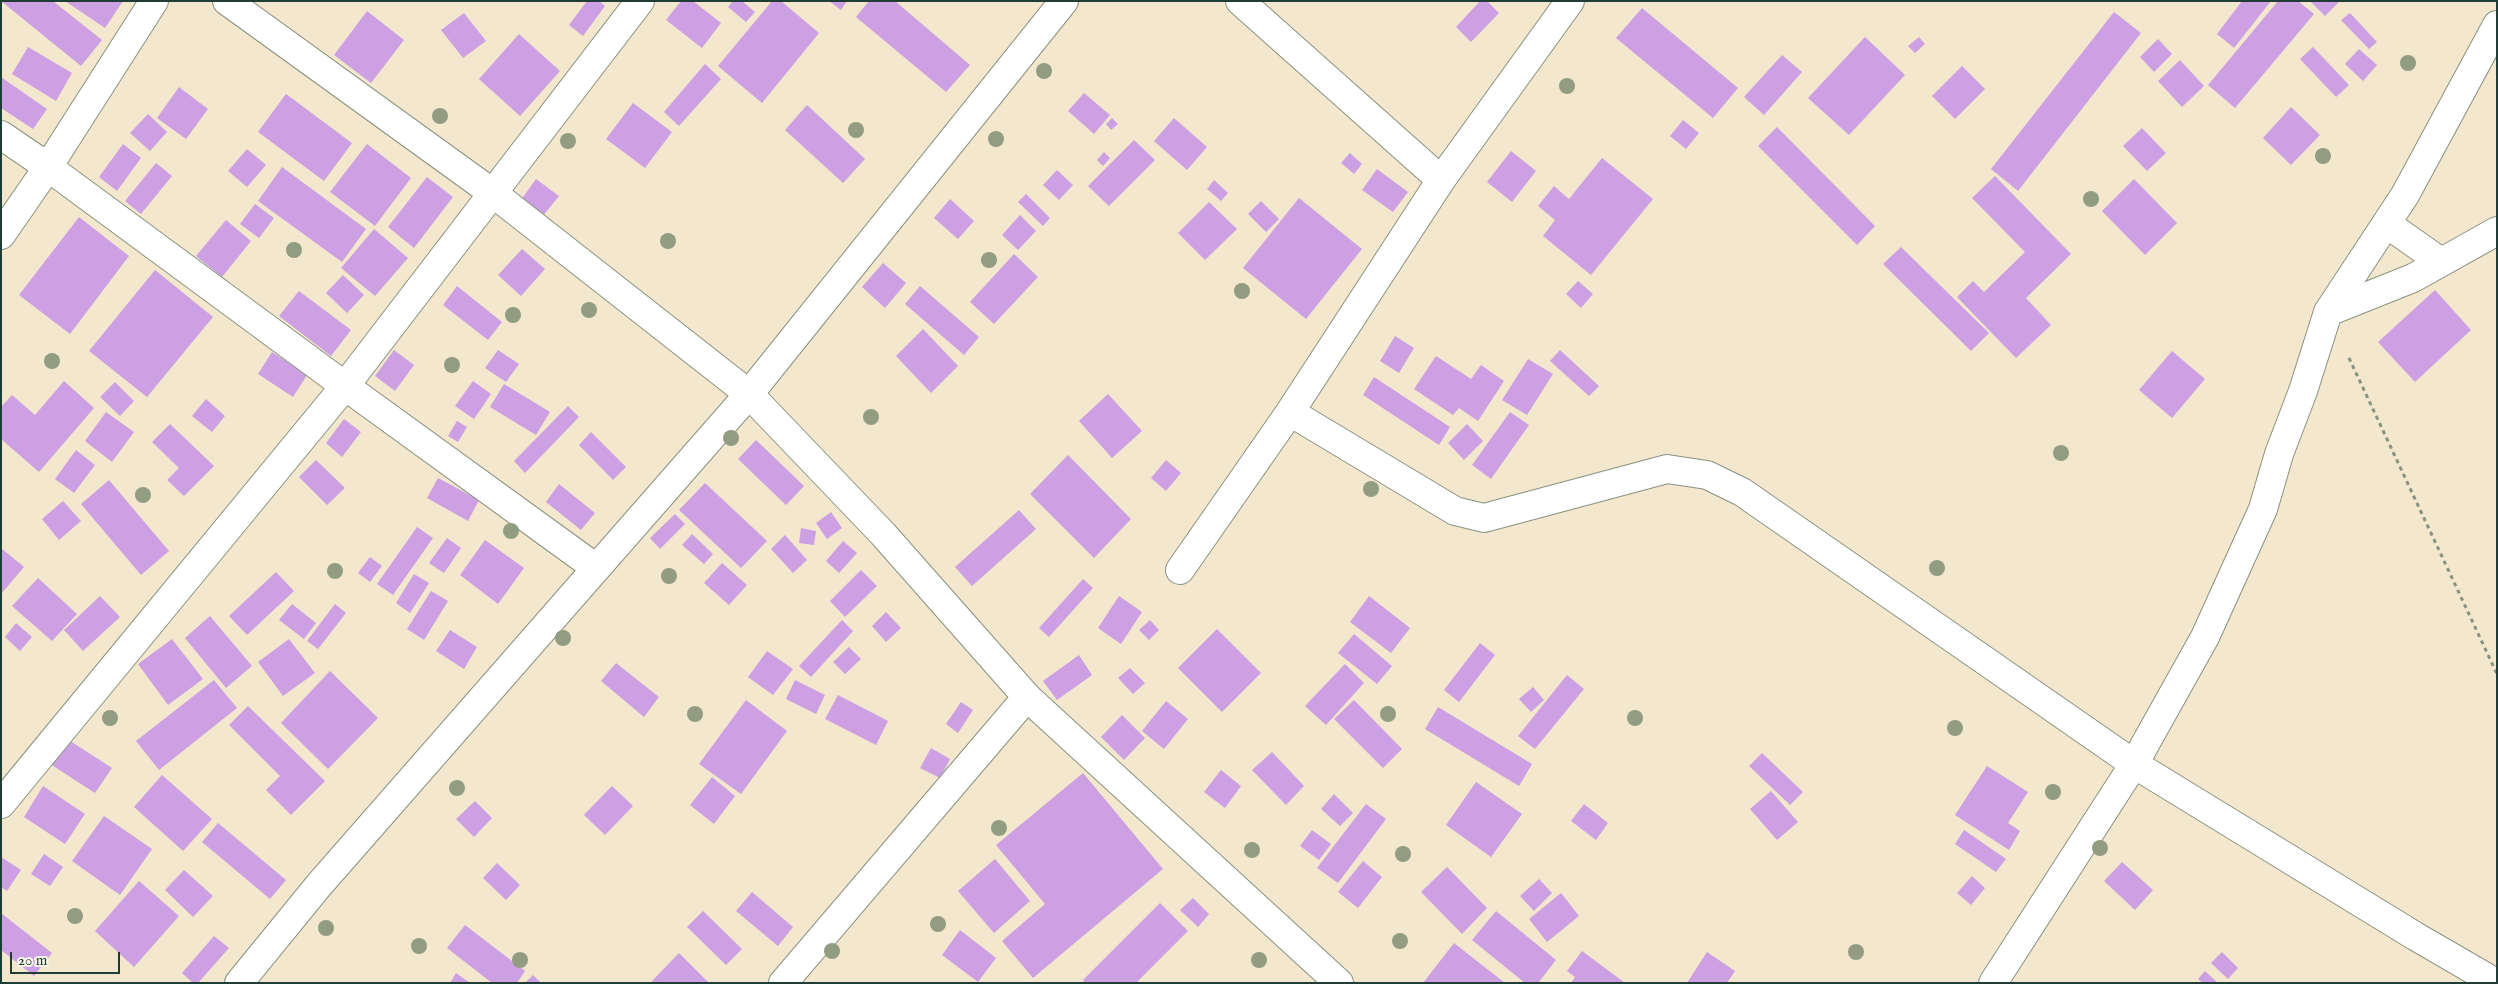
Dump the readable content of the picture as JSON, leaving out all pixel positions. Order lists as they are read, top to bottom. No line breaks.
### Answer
{"scale_bar":"20 m"}
